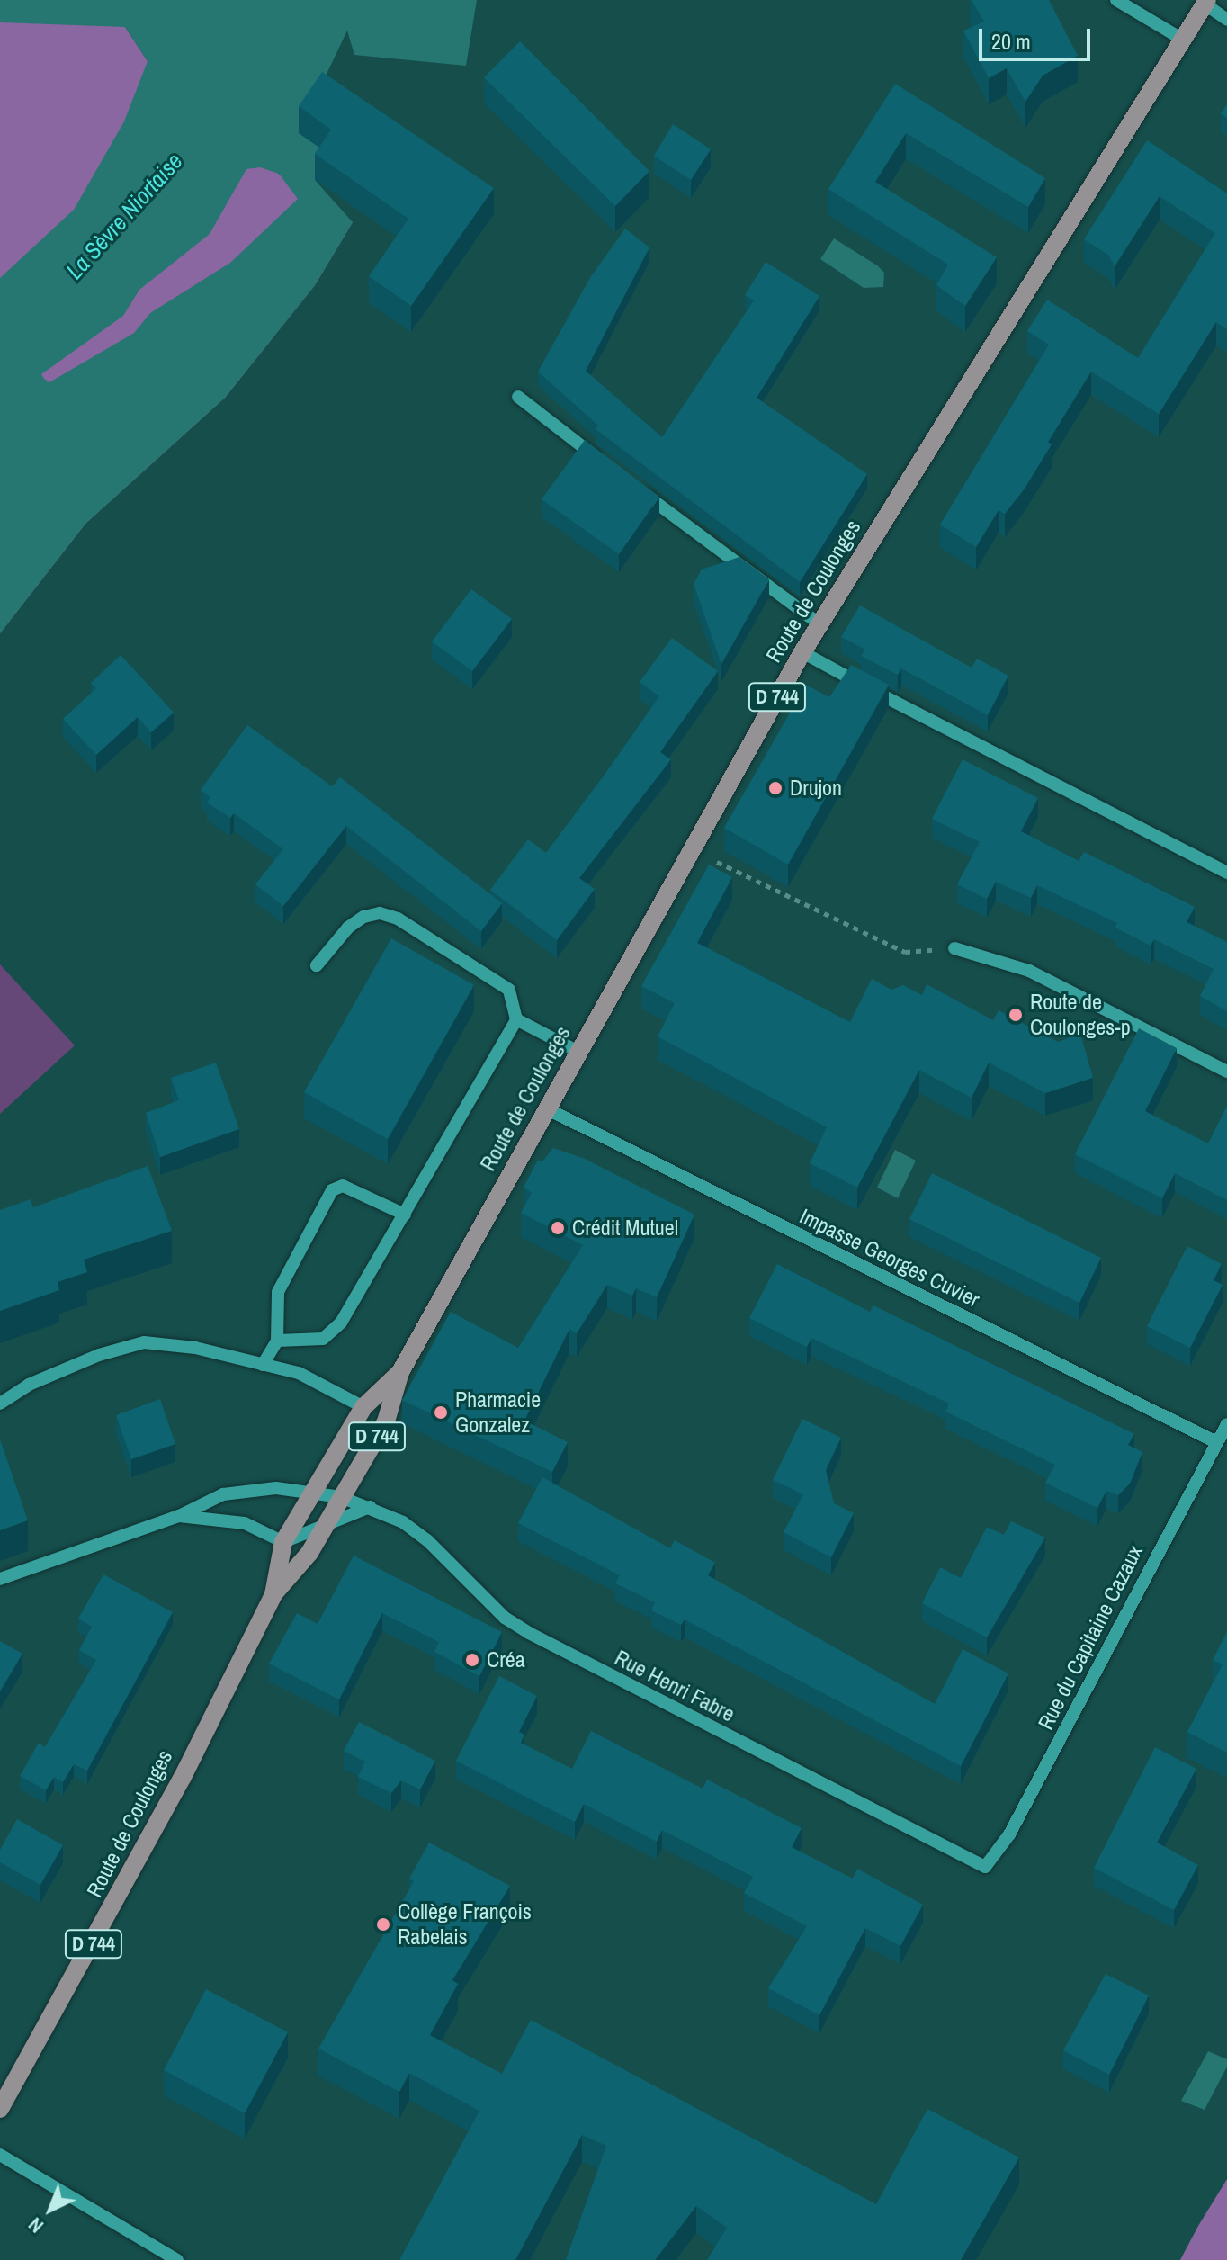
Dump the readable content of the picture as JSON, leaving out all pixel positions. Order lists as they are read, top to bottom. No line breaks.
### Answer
{"streets":{"main road":["Route de Coulonges","D 744"],"street":["Impasse Georges Cuvier","Rue du Capitaine Cazaux","Rue Henri Fabre"]},"crossings":[["Route de Coulonges","Impasse Georges Cuvier"],["Route de Coulonges","Rue Henri Fabre"],["Impasse Georges Cuvier","Rue du Capitaine Cazaux"],["Rue du Capitaine Cazaux","Rue Henri Fabre"]],"water":["La Sèvre Niortaise"],"places":["Drujon","Route de Coulonges-p","Crédit Mutuel","Pharmacie Gonzalez","Créa","Collège François Rabelais"],"scale_bar":"20 m","north":"bottom left"}
